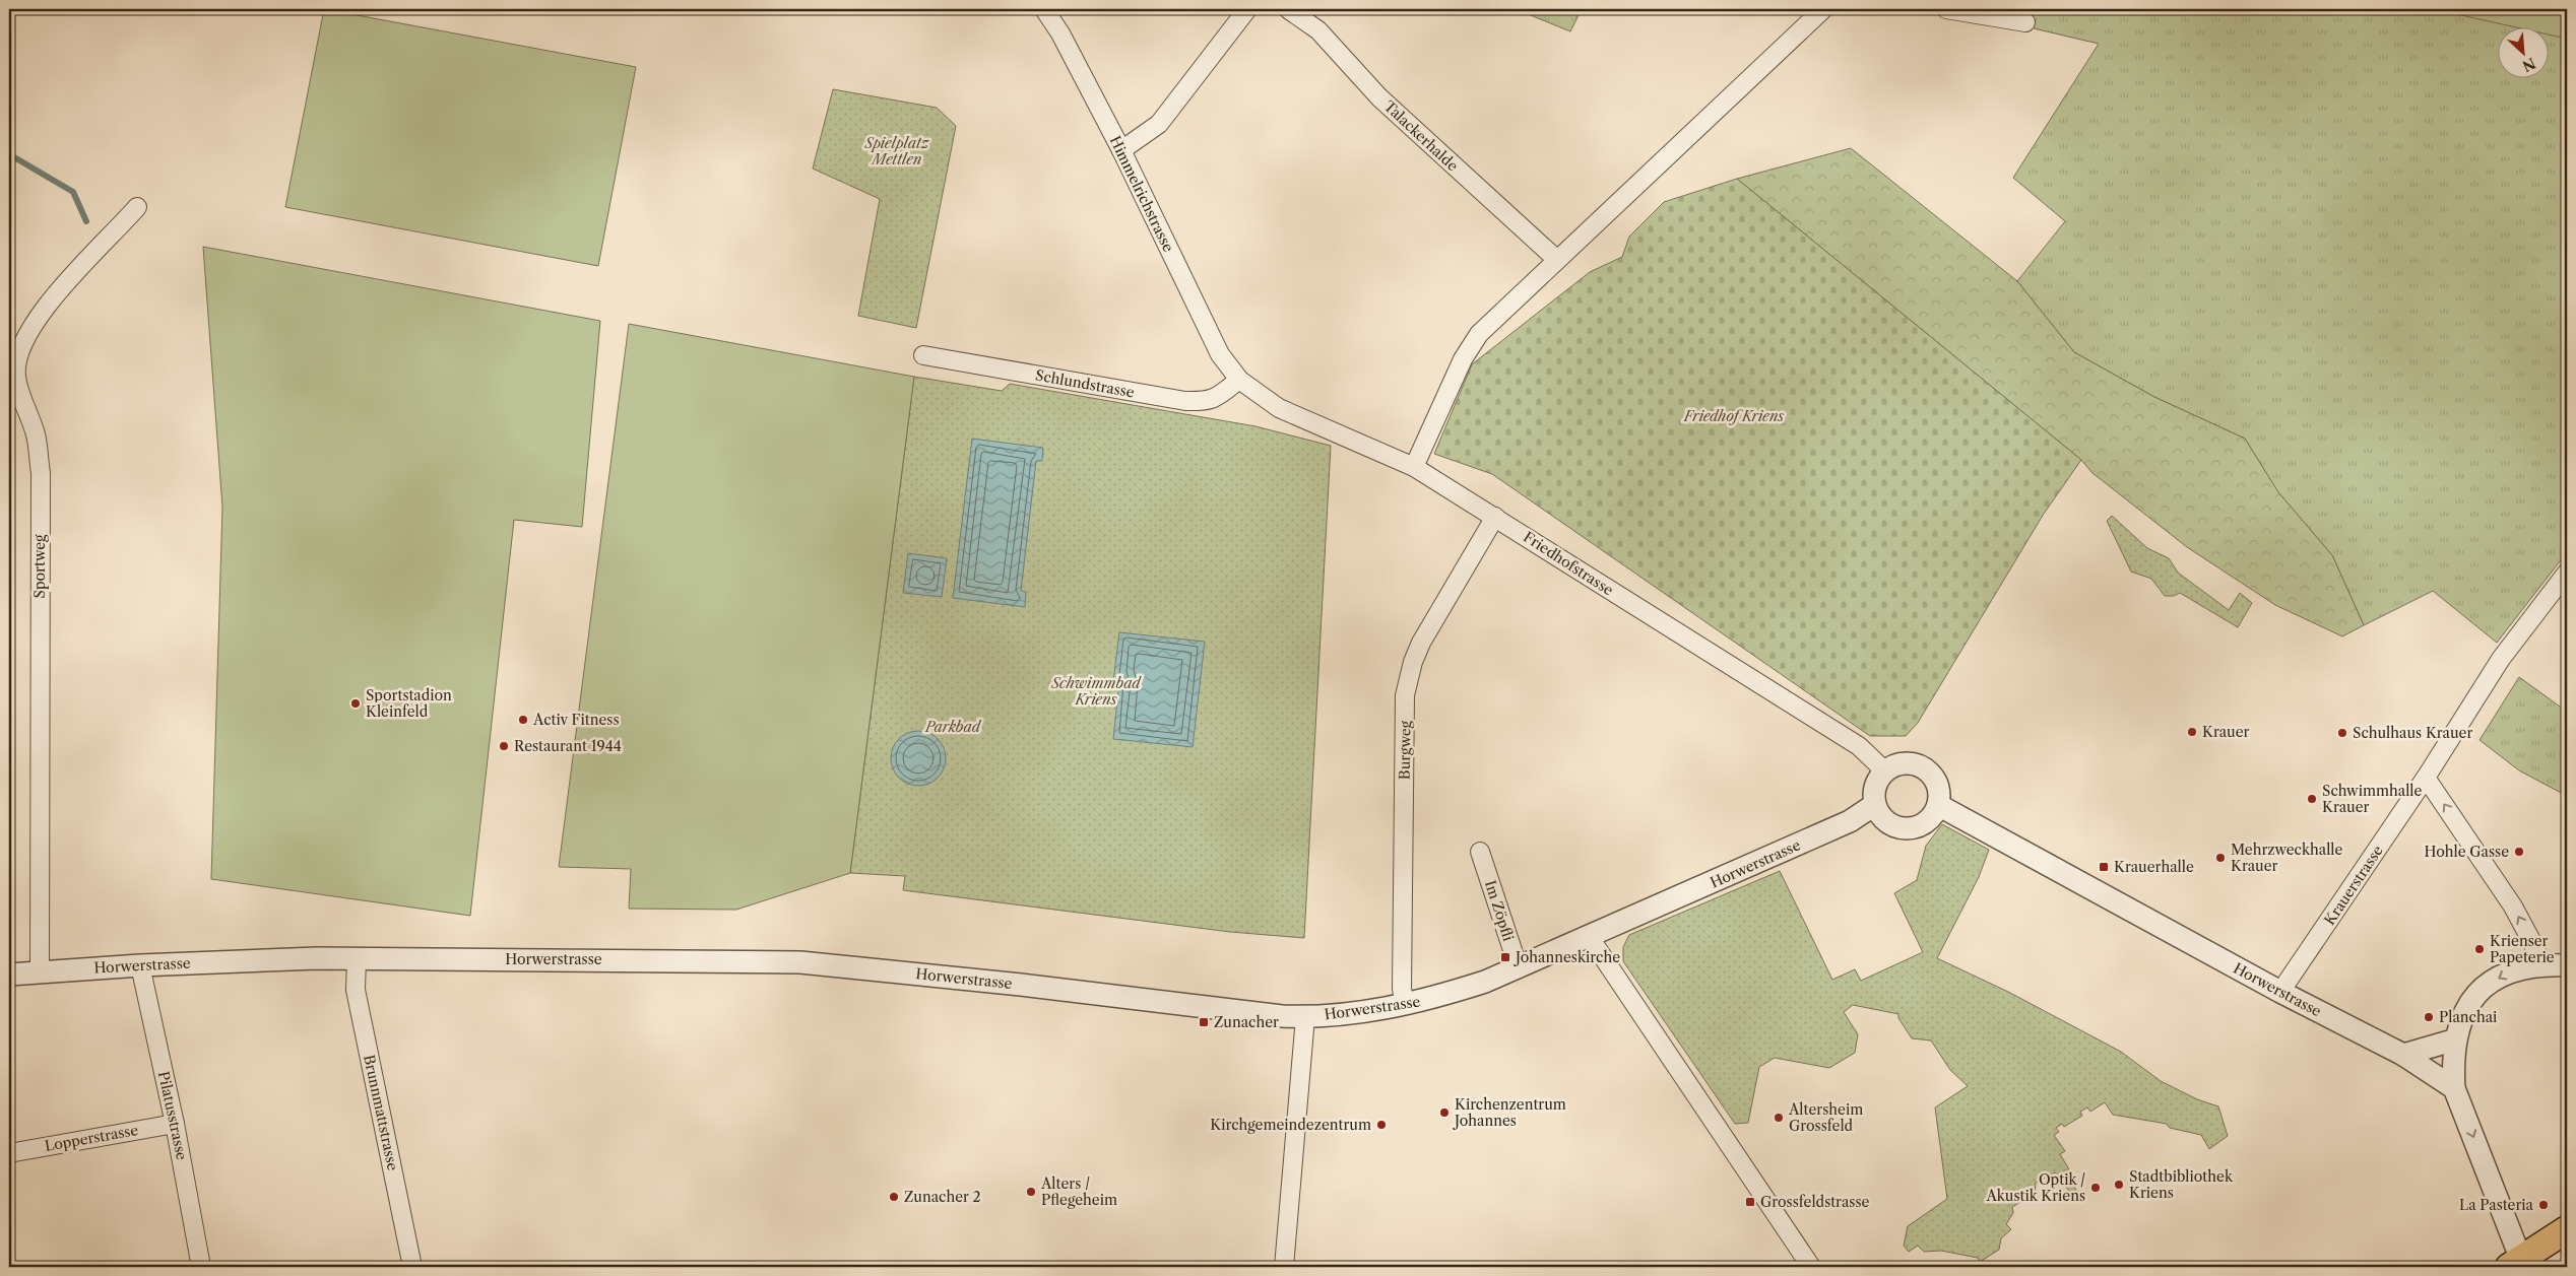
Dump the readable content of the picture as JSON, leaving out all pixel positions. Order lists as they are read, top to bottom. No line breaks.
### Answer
{"streets":{"street":["Talackerhalde","Himmelrichstrasse","Schlundstrasse","Friedhofstrasse","Sportweg","Burgweg","Horwerstrasse","Krauerstrasse","Im Zöpfli","Brunnmattstrasse","Pilatusstrasse","Lopperstrasse"]},"crossings":[["Himmelrichstrasse","Schlundstrasse"],["Himmelrichstrasse","Friedhofstrasse"],["Schlundstrasse","Friedhofstrasse"],["Friedhofstrasse","Burgweg"],["Friedhofstrasse","Horwerstrasse"],["Sportweg","Horwerstrasse"],["Burgweg","Horwerstrasse"],["Horwerstrasse","Krauerstrasse"],["Horwerstrasse","Im Zöpfli"],["Horwerstrasse","Brunnmattstrasse"],["Horwerstrasse","Pilatusstrasse"],["Pilatusstrasse","Lopperstrasse"]],"parks":["Spielplatz Mettlen","Friedhof Kriens","Schwimmbad Kriens","Parkbad"],"places":{"other":["Sportstadion Kleinfeld","Activ Fitness","Krauer","Schulhaus Krauer","Restaurant 1944","Schwimmhalle Krauer","Hohle Gasse","Mehrzweckhalle Krauer","Krienser Papeterie","Planchai","Kirchenzentrum Johannes","Altersheim Grossfeld","Kirchgemeindezentrum","Stadtbibliothek Kriens","Optik / Akustik Kriens","Alters / Pflegeheim","Zunacher 2","La Pasteria"],"transit":["Krauerhalle","Johanneskirche","Zunacher","Grossfeldstrasse"]},"north":"bottom right"}
